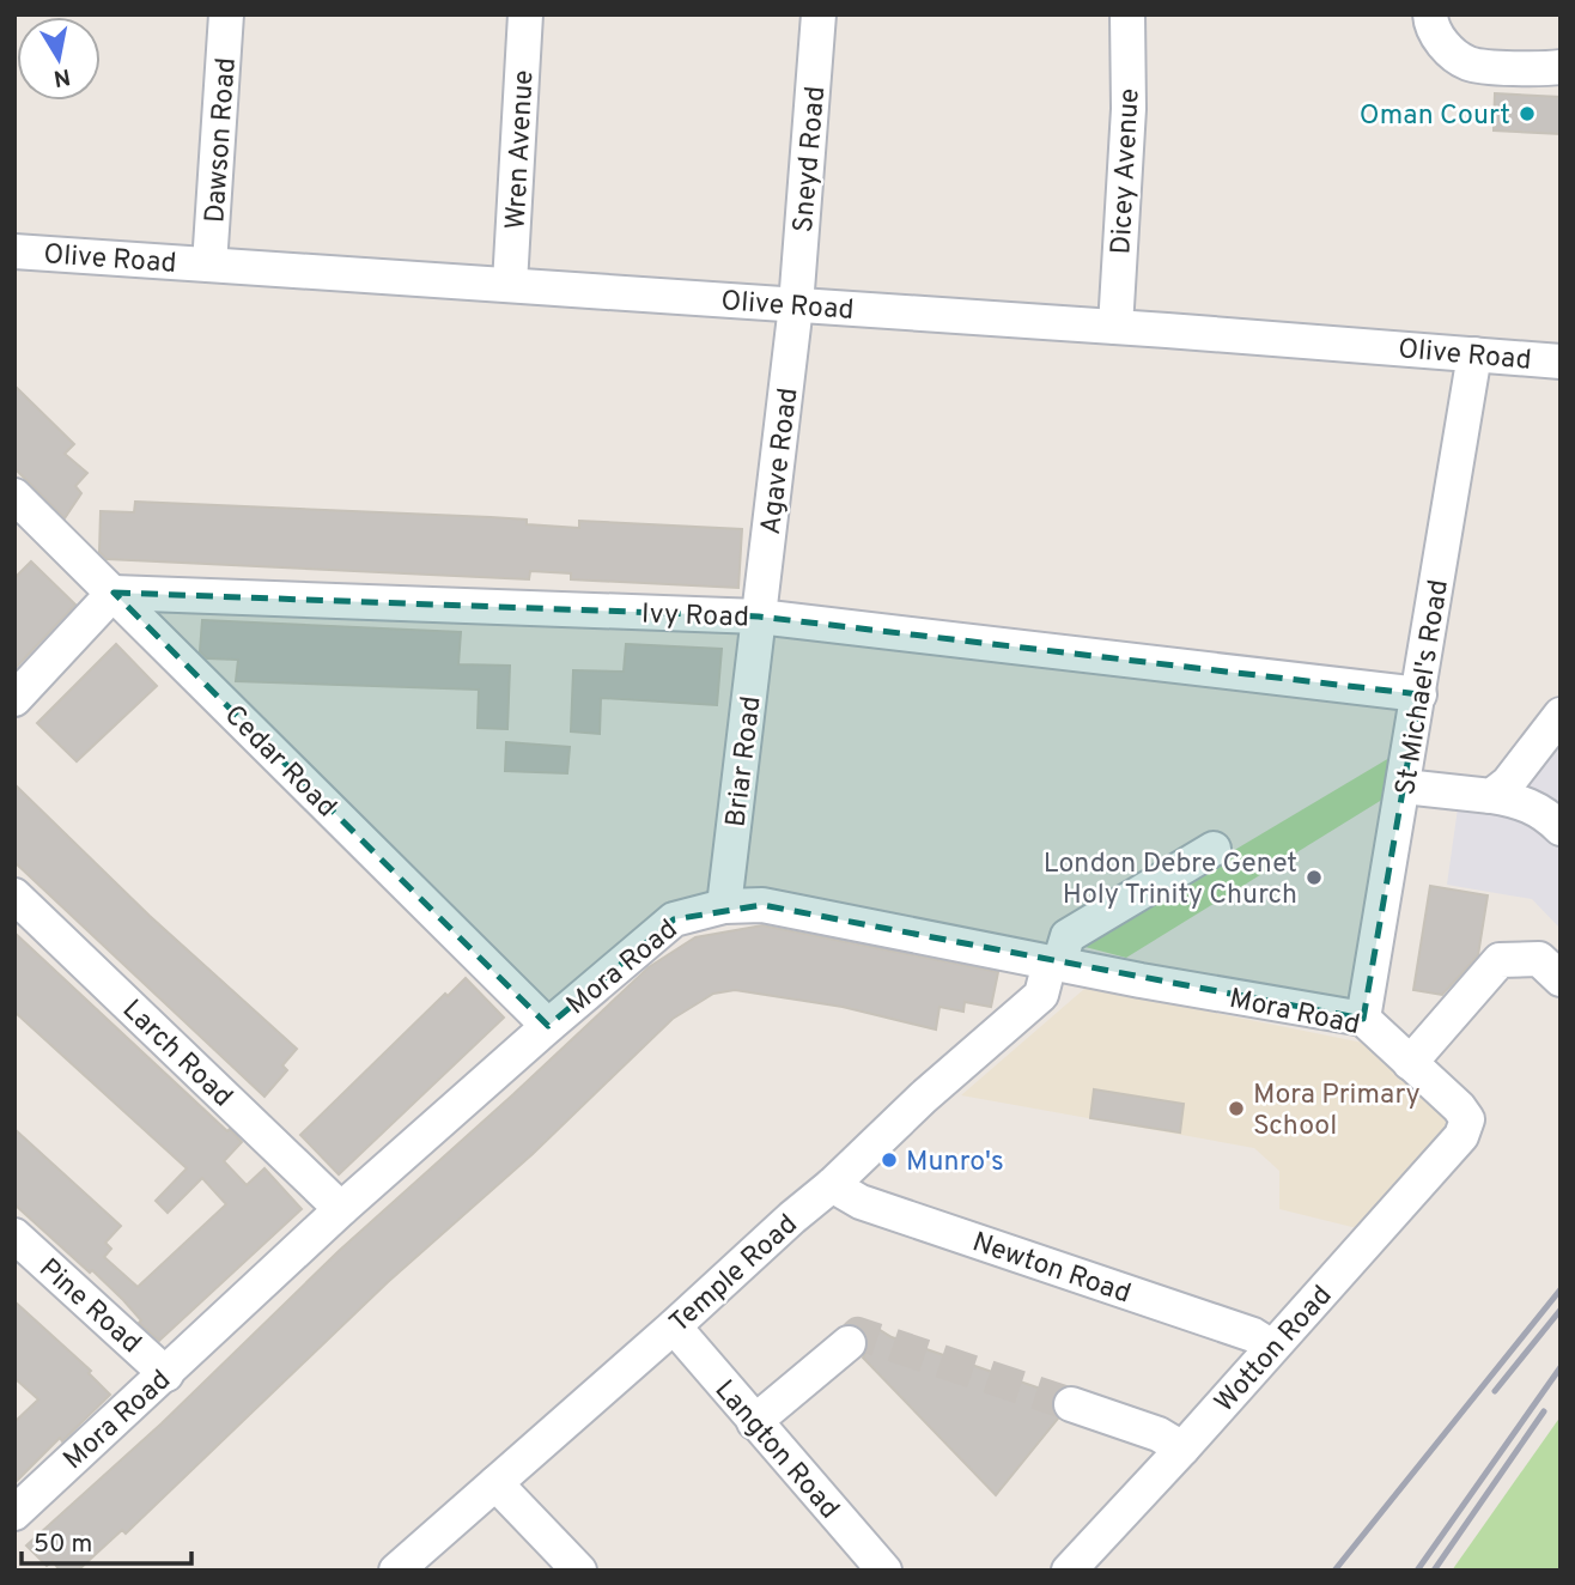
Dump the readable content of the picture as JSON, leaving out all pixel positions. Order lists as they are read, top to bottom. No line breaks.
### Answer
{"streets":{"street":["Dawson Road","Wren Avenue","Sneyd Road","Dicey Avenue","Olive Road","Agave Road","Ivy Road","St Michael's Road","Cedar Road","Briar Road","Mora Road","Larch Road","Newton Road","Temple Road","Pine Road","Wotton Road","Langton Road"]},"crossings":[["Dawson Road","Olive Road"],["Wren Avenue","Olive Road"],["Sneyd Road","Olive Road"],["Sneyd Road","Agave Road"],["Dicey Avenue","Olive Road"],["Olive Road","Agave Road"],["Olive Road","St Michael's Road"],["Agave Road","Ivy Road"],["Agave Road","Briar Road"],["Ivy Road","St Michael's Road"],["Ivy Road","Cedar Road"],["Ivy Road","Briar Road"],["St Michael's Road","Mora Road"],["Cedar Road","Mora Road"],["Briar Road","Mora Road"],["Mora Road","Larch Road"],["Mora Road","Temple Road"],["Mora Road","Pine Road"],["Mora Road","Wotton Road"],["Newton Road","Temple Road"],["Newton Road","Wotton Road"],["Temple Road","Langton Road"]],"places":["Oman Court","London Debre Genet Holy Trinity Church","Mora Primary School","Munro's"],"scale_bar":"50 m","north":"bottom"}
